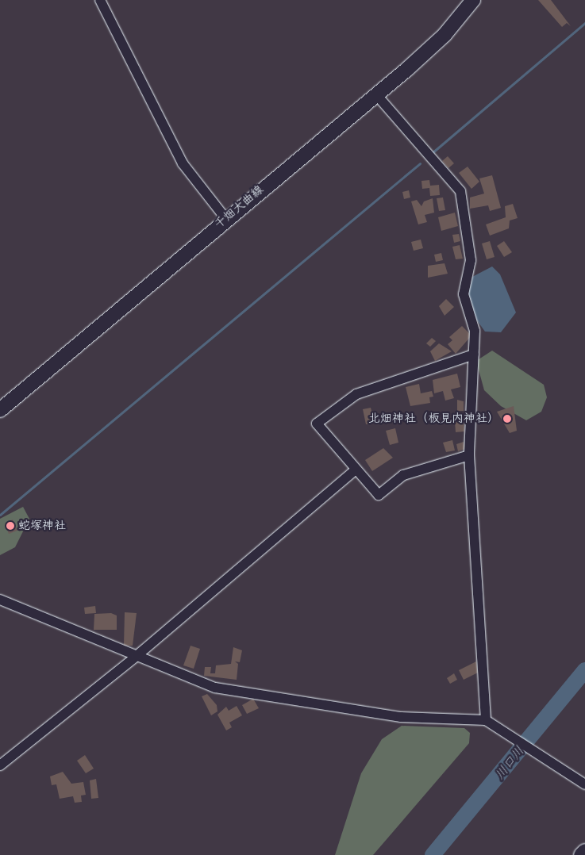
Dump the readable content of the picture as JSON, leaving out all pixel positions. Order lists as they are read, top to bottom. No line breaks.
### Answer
{"streets":{"main road":["千畑大曲線"]},"water":["川口川"],"places":["北畑神社（板見内神社）","蛇塚神社"]}
